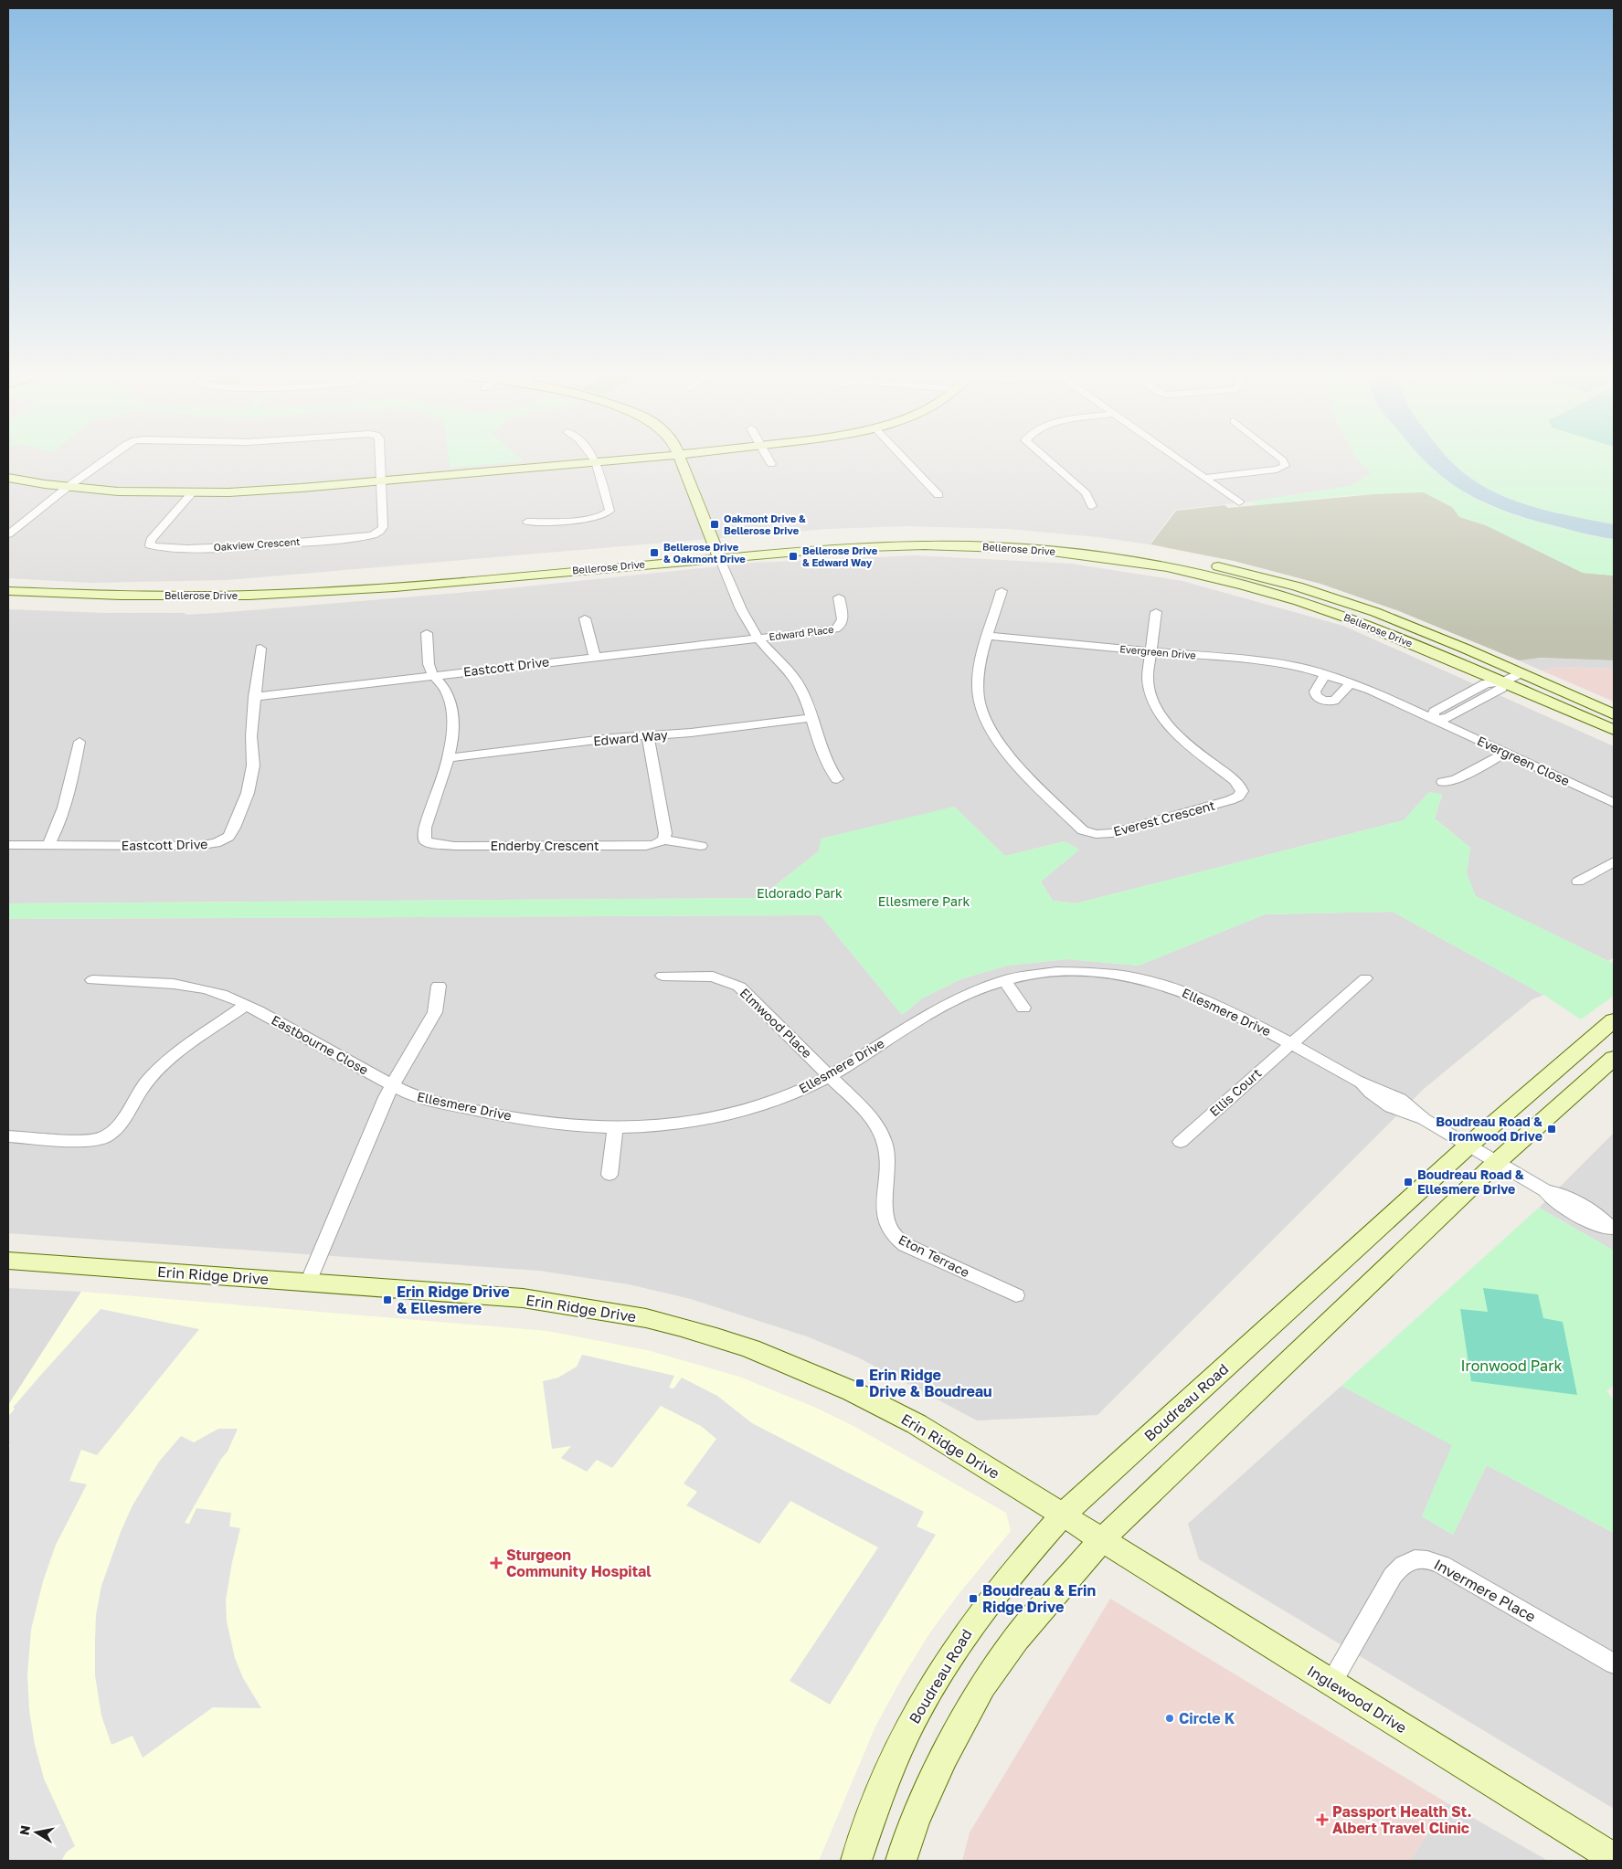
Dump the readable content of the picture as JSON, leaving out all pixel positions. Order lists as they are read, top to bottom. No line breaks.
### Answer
{"streets":{"main road":["Bellerose Drive","Erin Ridge Drive","Boudreau Road","Inglewood Drive"],"street":["Oakview Crescent","Edward Place","Evergreen Drive","Eastcott Drive","Edward Way","Evergreen Close","Everest Crescent","Enderby Crescent","Ellesmere Drive","Elmwood Place","Eastbourne Close","Ellis Court","Eton Terrace","Invermere Place"]},"crossings":[["Edward Place","Eastcott Drive"],["Evergreen Drive","Evergreen Close"],["Evergreen Drive","Everest Crescent"],["Ellesmere Drive","Elmwood Place"],["Ellesmere Drive","Eastbourne Close"],["Ellesmere Drive","Ellis Court"],["Ellesmere Drive","Eton Terrace"],["Ellesmere Drive","Boudreau Road"],["Elmwood Place","Eton Terrace"],["Erin Ridge Drive","Boudreau Road"],["Erin Ridge Drive","Inglewood Drive"],["Invermere Place","Inglewood Drive"]],"parks":["Eldorado Park","Ellesmere Park","Ironwood Park"],"places":{"transit":["Oakmont Drive & Bellerose Drive","Bellerose Drive & Oakmont Drive","Bellerose Drive & Edward Way","Boudreau Road & Ironwood Drive","Boudreau Road & Ellesmere Drive","Erin Ridge Drive & Ellesmere","Erin Ridge Drive & Boudreau","Boudreau & Erin Ridge Drive"],"health":["Sturgeon Community Hospital","Passport Health St. Albert Travel Clinic"],"other":["Circle K"]},"north":"left"}
